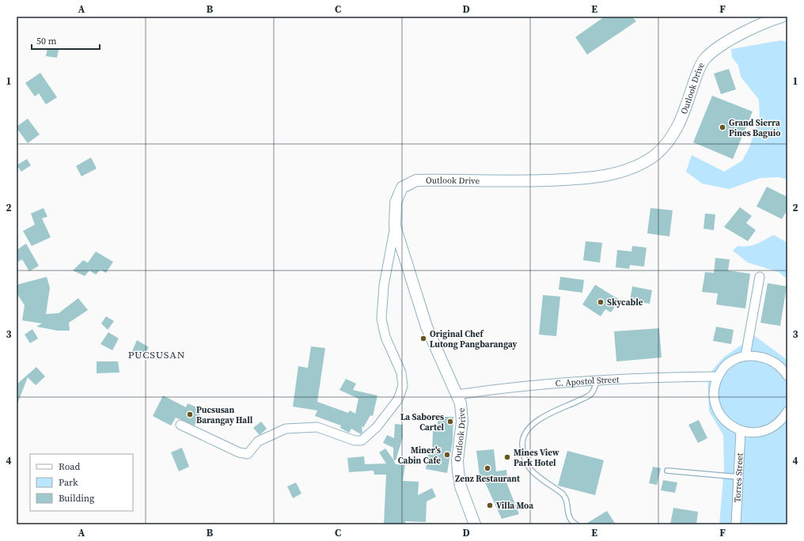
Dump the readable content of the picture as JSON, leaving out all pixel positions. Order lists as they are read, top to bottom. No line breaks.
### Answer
{"streets":{"street":["Outlook Drive","C. Apostol Street","Torres Street"]},"crossings":[["Outlook Drive","C. Apostol Street"]],"districts":["PUCSUSAN"],"places":["Grand Sierra Pines Baguio","Skycable","Original Chef Lutong Pangbarangay","Pucsusan Barangay Hall","La Sabores Cartel","Miner's Cabin Cafe","Mines View Park Hotel","Zenz Restaurant","Villa Moa"],"legend":["Road","Park","Building"],"scale_bar":"50 m","grid":{"columns":["A","B","C","D","E","F"],"rows":["1","2","3","4"]}}
